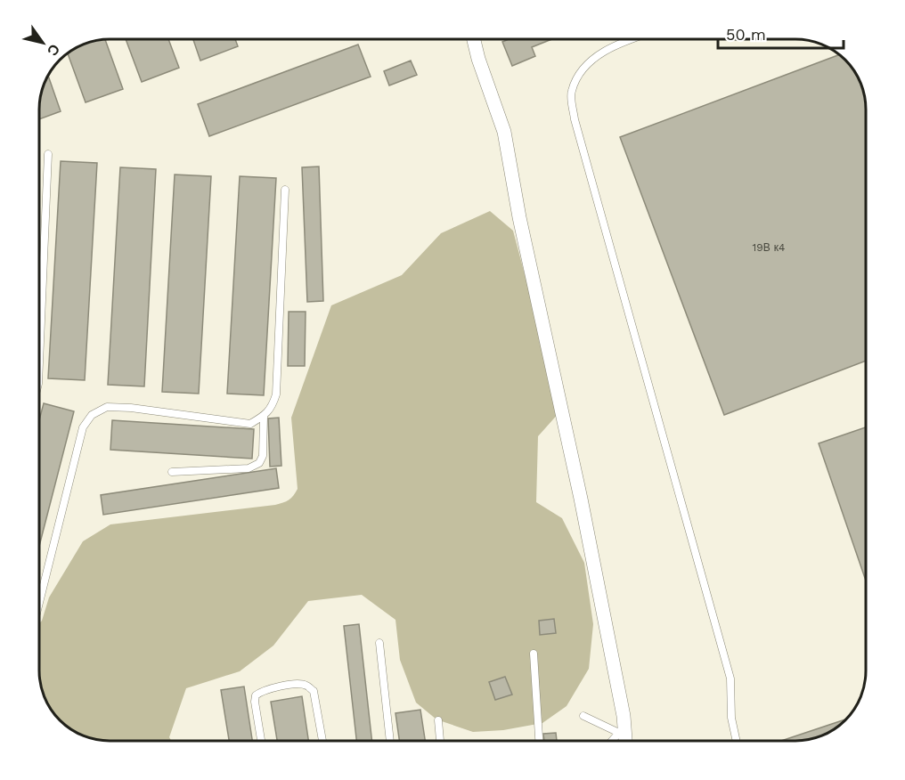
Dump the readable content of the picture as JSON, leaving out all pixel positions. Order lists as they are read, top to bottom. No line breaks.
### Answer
{"house_numbers":["19В к4"],"scale_bar":"50 m","north":"bottom right"}
